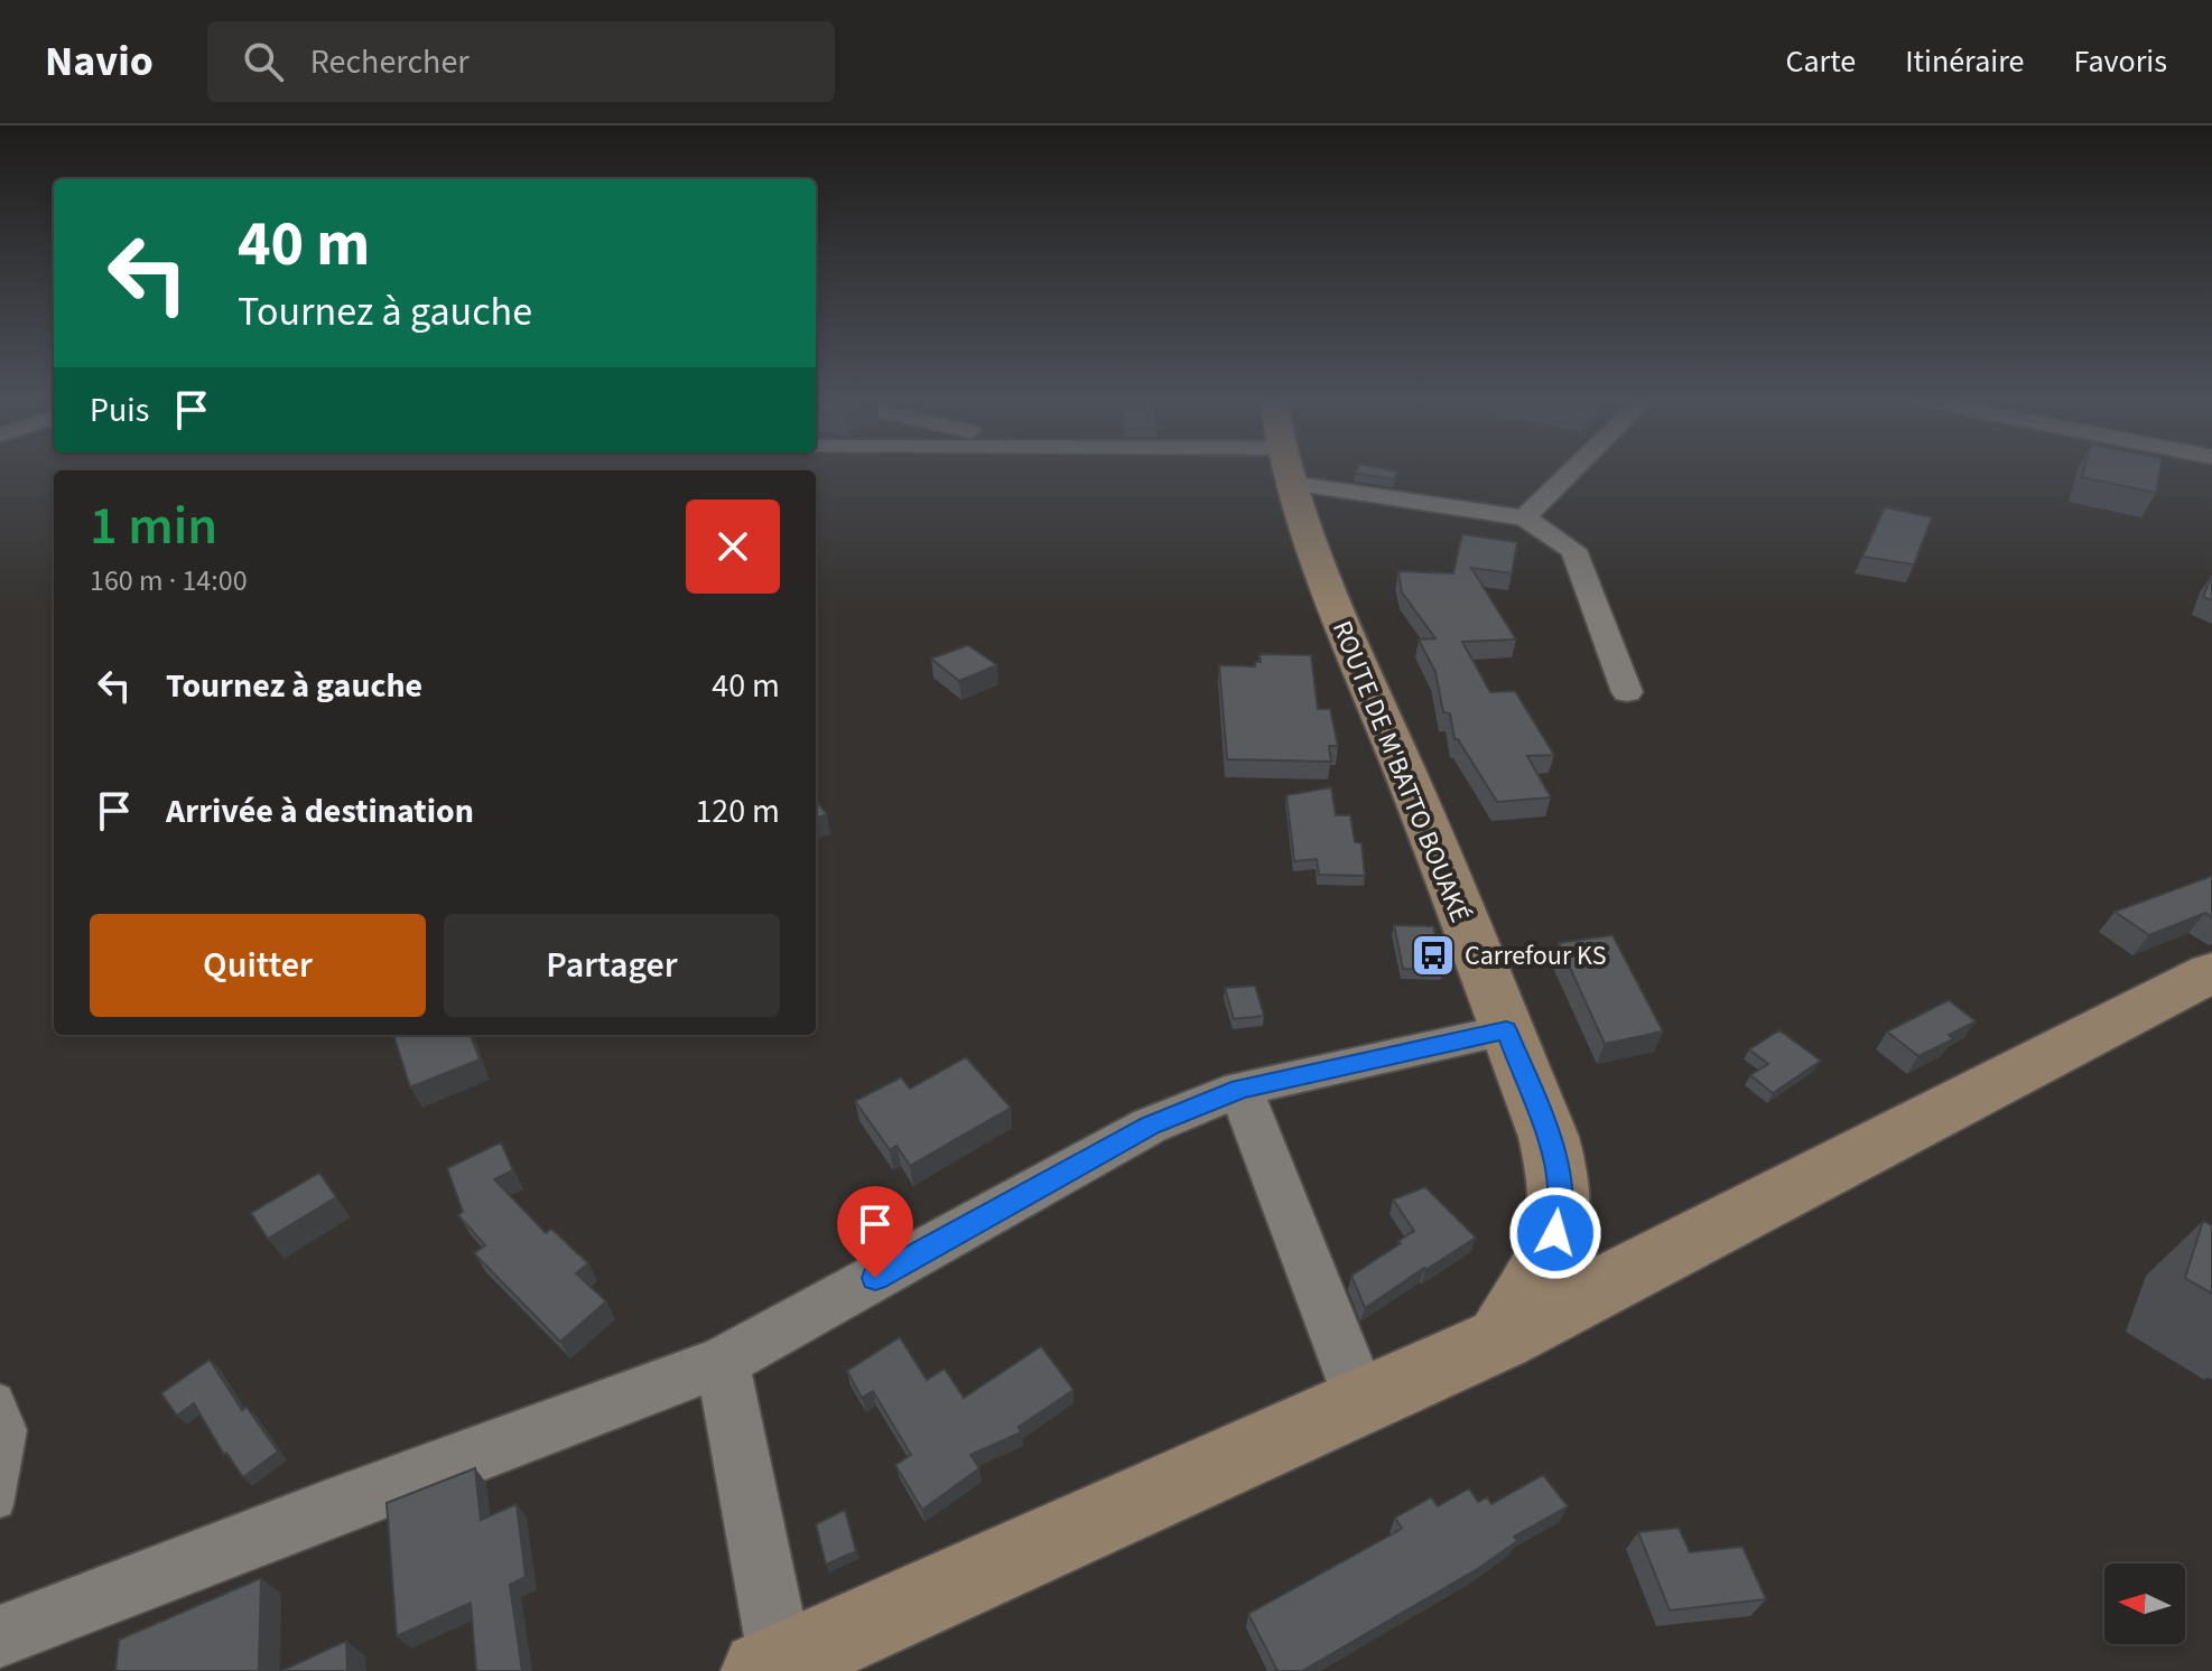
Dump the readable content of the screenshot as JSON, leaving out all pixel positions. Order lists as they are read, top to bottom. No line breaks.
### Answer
{"streets":{"street":["ROUTE DE M'BATTO BOUAKÉ"]},"places":{"bus stop":["Carrefour KS"]},"north":"left","page":{"header":"Navio","search":"Rechercher","nav":["Carte","Itinéraire","Favoris"],"turn":["40 m","Tournez à gauche"],"then":"Puis","heading":["1 min","160 m · 14:00"],"list":[{"name":"Tournez à gauche","value":"40 m"},{"name":"Arrivée à destination","value":"120 m"}],"buttons":["Quitter","Partager"]}}
